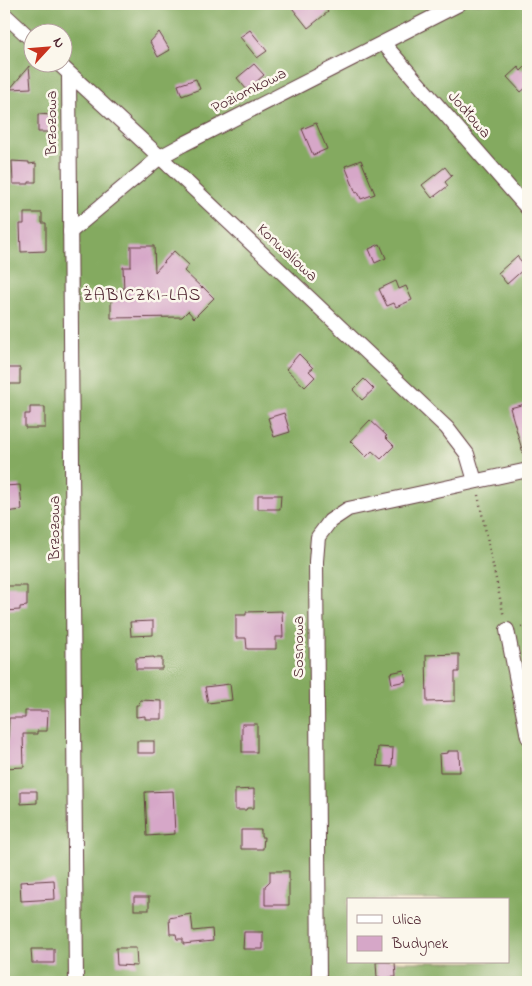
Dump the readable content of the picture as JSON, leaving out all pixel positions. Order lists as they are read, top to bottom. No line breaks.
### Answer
{"streets":{"street":["Poziomkowa","Jodłowa","Brzozowa","Konwaliowa","Sosnowa"]},"crossings":[["Poziomkowa","Jodłowa"],["Poziomkowa","Brzozowa"],["Poziomkowa","Konwaliowa"],["Brzozowa","Konwaliowa"],["Konwaliowa","Sosnowa"]],"districts":["ŻABICZKI-LAS"],"legend":["Ulica","Budynek"],"north":"top right"}
